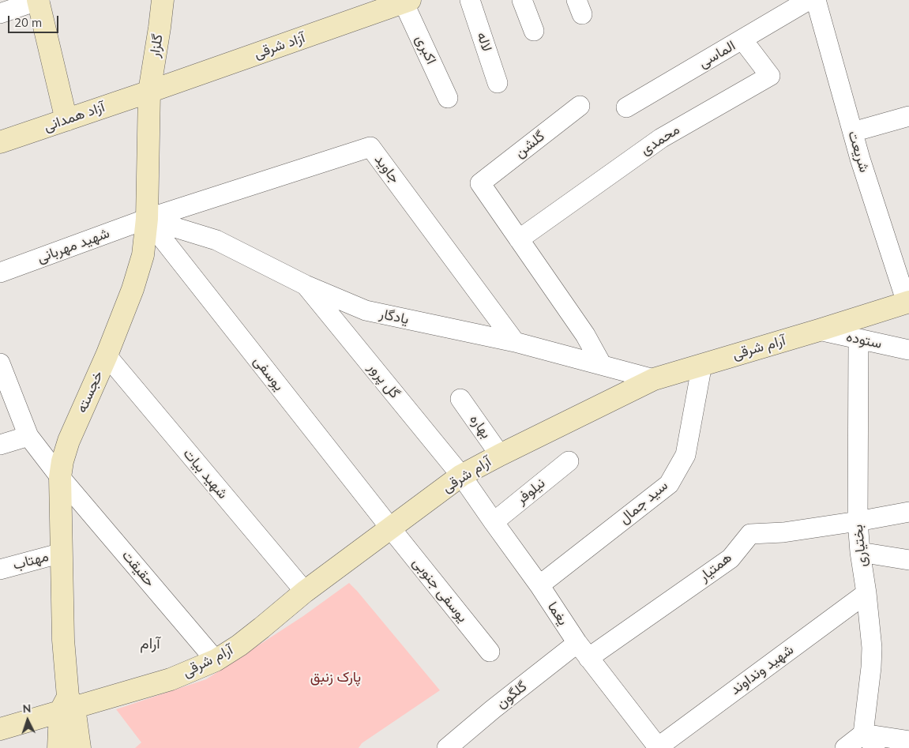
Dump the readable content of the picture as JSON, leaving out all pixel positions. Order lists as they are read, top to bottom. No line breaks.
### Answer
{"streets":{"street":["لاله","گلزار","آزاد شرقی","اکبری","الماسی","آزاد همدانی","محمدی","گلشن","شریعت","جاوید","شهید مهربانی","یادگار","ستوده","آرام شرقی","یوسفی","گل پرور","خجسته","بهاره","شهید بیات","نیلوفر","سید جمال","بختیاری","مهتاب","همتیار","حقیقت","یوسفی جنوبی","یغما","شهید ونداوند","گلگون"]},"crossings":[["گلزار","آزاد شرقی"],["گلزار","آزاد همدانی"],["گلزار","خجسته"],["آزاد شرقی","اکبری"],["آزاد شرقی","آزاد همدانی"],["آزاد شرقی","خجسته"],["الماسی","محمدی"],["آزاد همدانی","خجسته"],["محمدی","گلشن"],["شریعت","آرام شرقی"],["جاوید","شهید مهربانی"],["جاوید","یادگار"],["جاوید","یوسفی"],["جاوید","خجسته"],["شهید مهربانی","یادگار"],["شهید مهربانی","یوسفی"],["شهید مهربانی","خجسته"],["یادگار","آرام شرقی"],["یادگار","یوسفی"],["یادگار","گل پرور"],["یادگار","خجسته"],["ستوده","آرام شرقی"],["ستوده","بختیاری"],["آرام شرقی","یوسفی"],["آرام شرقی","گل پرور"],["آرام شرقی","خجسته"],["آرام شرقی","بهاره"],["آرام شرقی","شهید بیات"],["آرام شرقی","سید جمال"],["آرام شرقی","حقیقت"],["آرام شرقی","یوسفی جنوبی"],["آرام شرقی","یغما"],["یوسفی","خجسته"],["یوسفی","یوسفی جنوبی"],["گل پرور","یغما"],["خجسته","شهید بیات"],["خجسته","مهتاب"],["خجسته","حقیقت"],["نیلوفر","یغما"],["سید جمال","یغما"],["بختیاری","همتیار"],["بختیاری","شهید ونداوند"],["همتیار","یغما"],["همتیار","گلگون"],["یغما","شهید ونداوند"],["یغما","گلگون"]],"districts":["آرام"],"parks":["پارک زنبق"],"scale_bar":"20 m","north":"top"}
